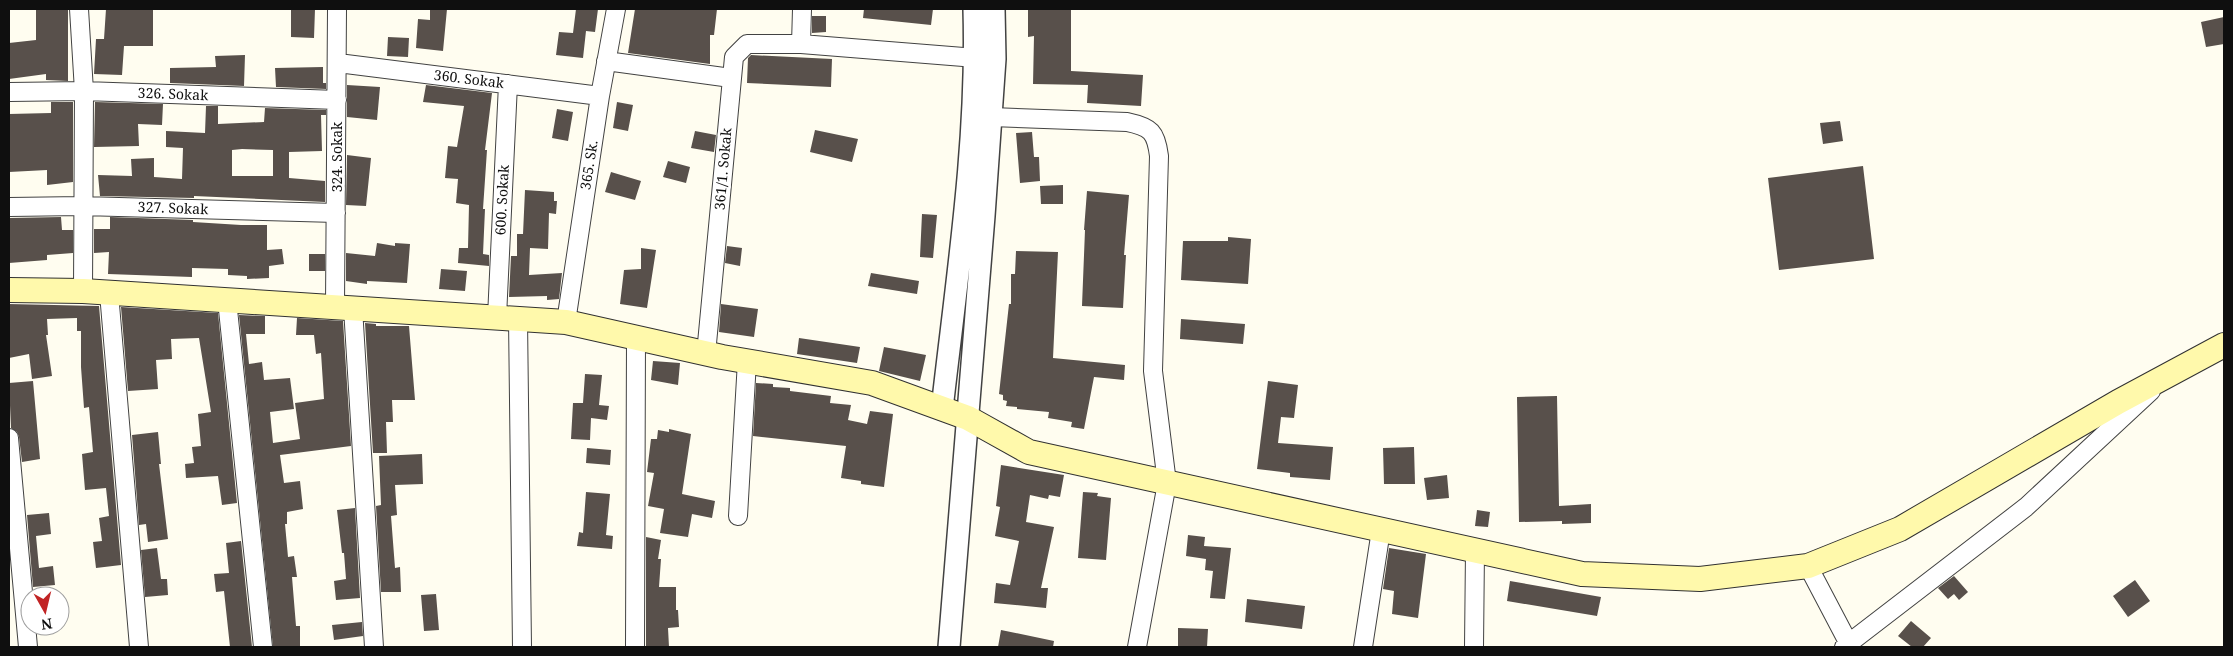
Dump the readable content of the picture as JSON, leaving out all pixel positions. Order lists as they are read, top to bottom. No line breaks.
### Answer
{"streets":{"street":["360. Sokak","326. Sokak","324. Sokak","365. Sk.","361/1. Sokak","600. Sokak","327. Sokak"]},"crossings":[["360. Sokak","324. Sokak"],["360. Sokak","365. Sk."],["360. Sokak","600. Sokak"],["326. Sokak","324. Sokak"],["324. Sokak","327. Sokak"]],"north":"bottom"}
